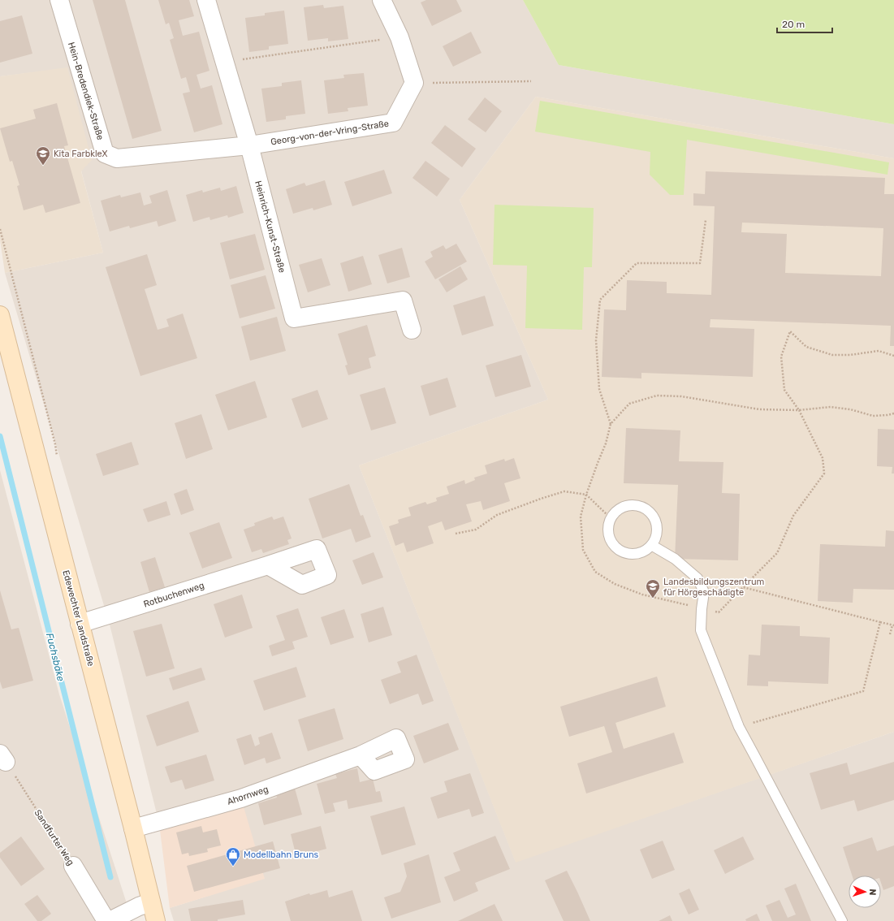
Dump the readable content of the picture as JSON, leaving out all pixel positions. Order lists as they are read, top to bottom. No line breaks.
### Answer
{"streets":{"main road":["Edewechter Landstraße"],"street":["Hein-Bredendiek-Straße","Georg-von-der-Vring-Straße","Heinrich-Kunst-Straße","Rotbuchenweg","Ahornweg","Sandfurter Weg"]},"crossings":[["Hein-Bredendiek-Straße","Georg-von-der-Vring-Straße"],["Hein-Bredendiek-Straße","Heinrich-Kunst-Straße"],["Georg-von-der-Vring-Straße","Heinrich-Kunst-Straße"],["Rotbuchenweg","Edewechter Landstraße"],["Edewechter Landstraße","Ahornweg"]],"water":["Fuchsbäke"],"places":{"school or university":["Kita FarbkleX","Landesbildungszentrum für Hörgeschädigte"],"shop":["Modellbahn Bruns"]},"scale_bar":"20 m","north":"right"}
